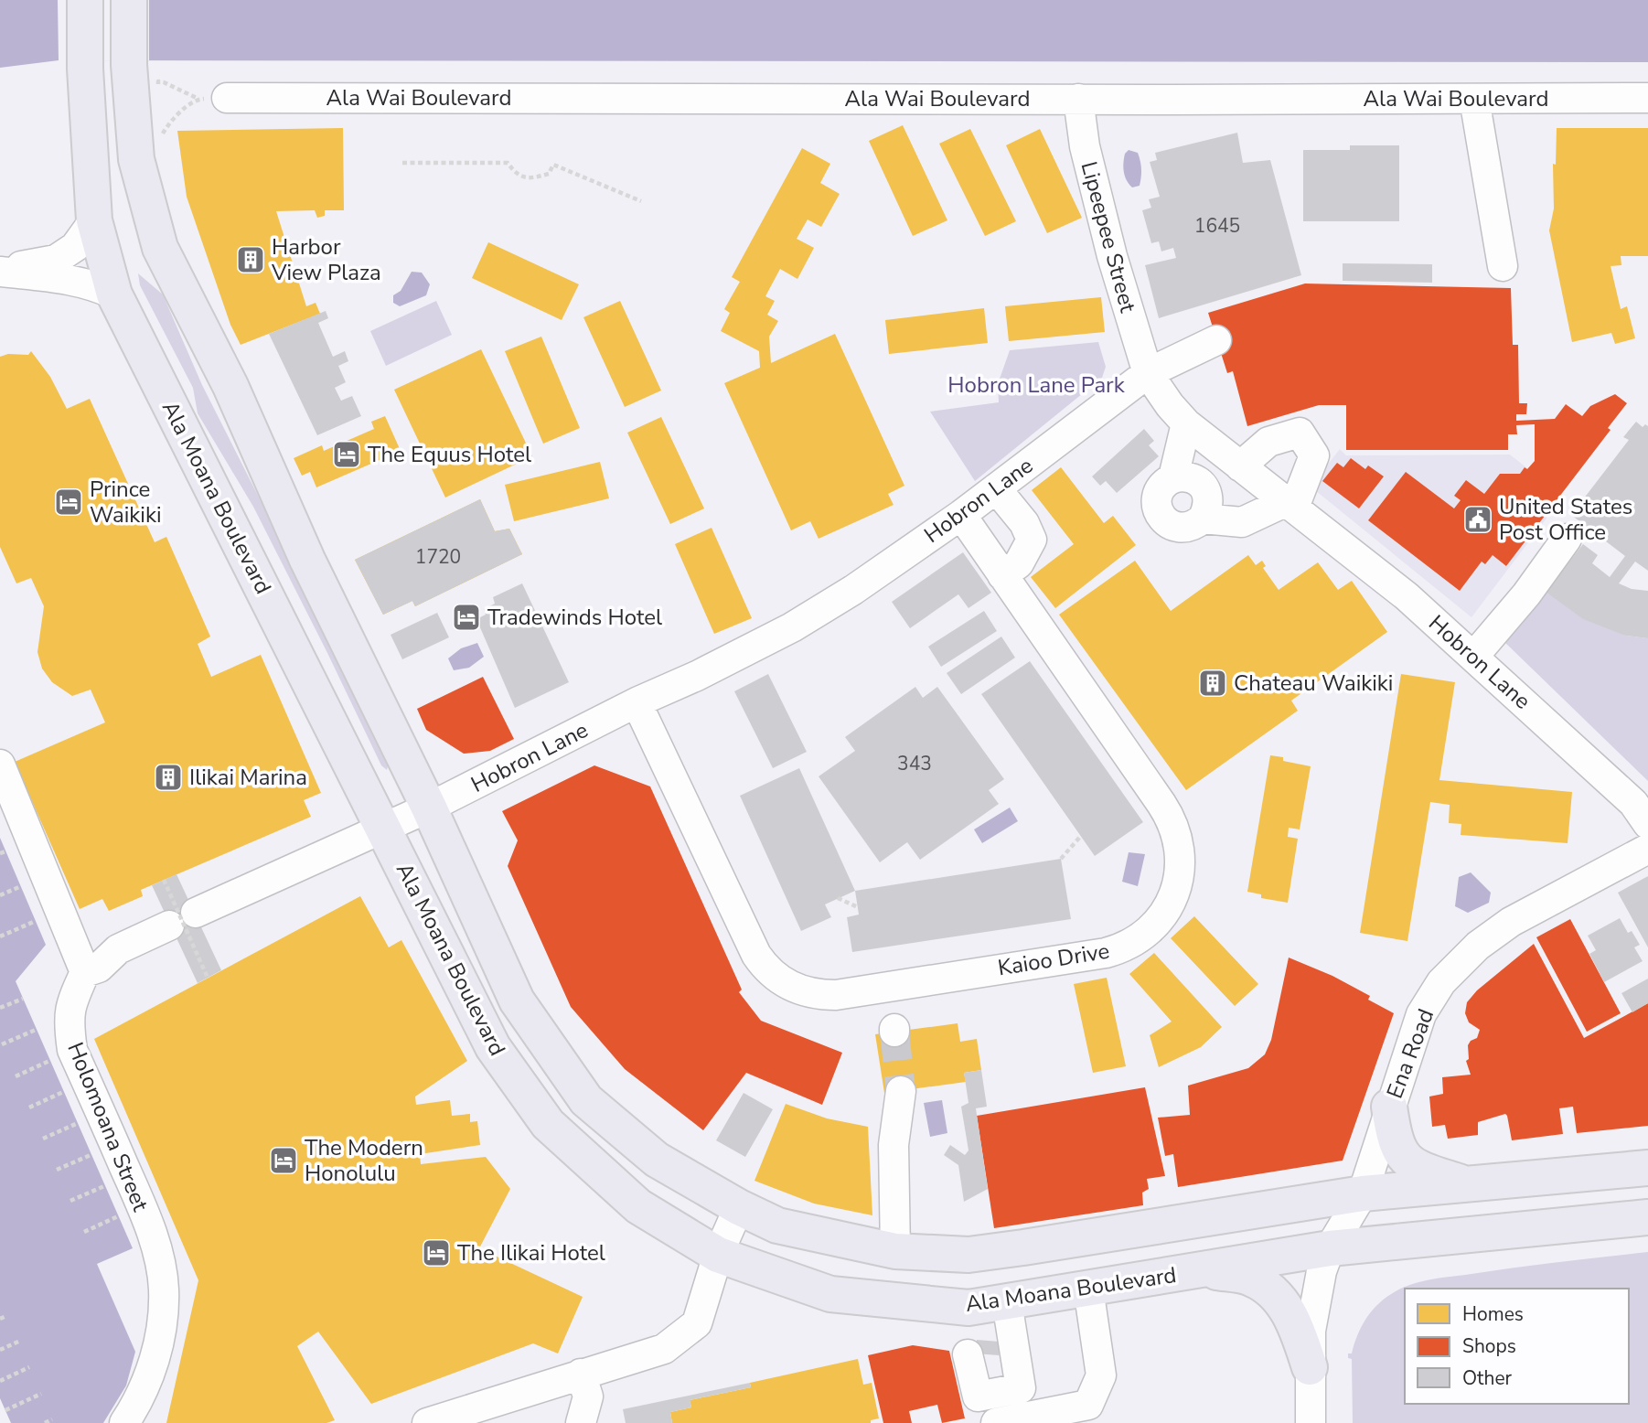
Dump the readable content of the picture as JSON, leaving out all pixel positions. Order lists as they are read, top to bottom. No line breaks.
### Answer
{"streets":{"main road":["Ala Moana Boulevard"],"street":["Ala Wai Boulevard","Lipeepee Street","Hobron Lane","Kaioo Drive","Ena Road","Holomoana Street"]},"crossings":[["Ala Wai Boulevard","Lipeepee Street"],["Lipeepee Street","Hobron Lane"],["Ala Moana Boulevard","Hobron Lane"],["Ala Moana Boulevard","Ena Road"],["Hobron Lane","Kaioo Drive"]],"parks":["Hobron Lane Park"],"places":{"building":["Harbor View Plaza","Chateau Waikiki","Ilikai Marina"],"hotel":["The Equus Hotel","Prince Waikiki","Tradewinds Hotel","The Modern Honolulu","The Ilikai Hotel"],"public building":["United States Post Office"]},"house_numbers":["1645","1720","343"],"legend":["Homes","Shops","Other"]}
